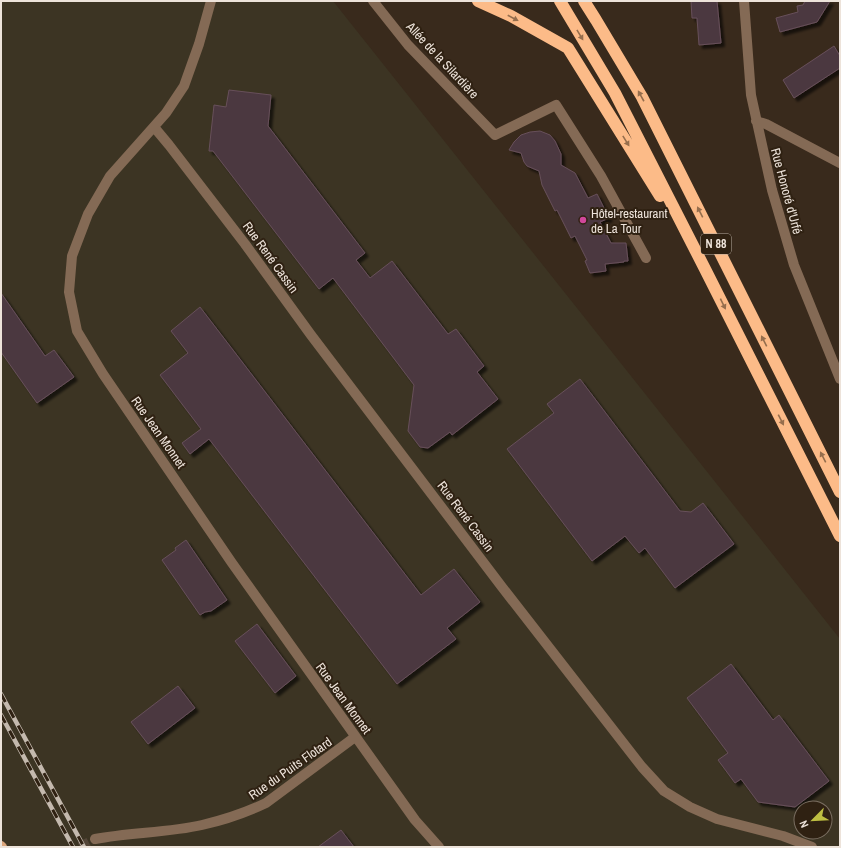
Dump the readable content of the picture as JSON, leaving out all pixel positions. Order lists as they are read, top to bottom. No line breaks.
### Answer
{"streets":{"highway":["N 88"],"street":["Allée de la Silardière","Rue Honoré d'Urfé","Rue René Cassin","Rue Jean Monnet","Rue du Puits Flotard"]},"crossings":[["Rue René Cassin","Rue Jean Monnet"],["Rue Jean Monnet","Rue du Puits Flotard"]],"places":["Hôtel-restaurant de La Tour"],"north":"bottom left"}
